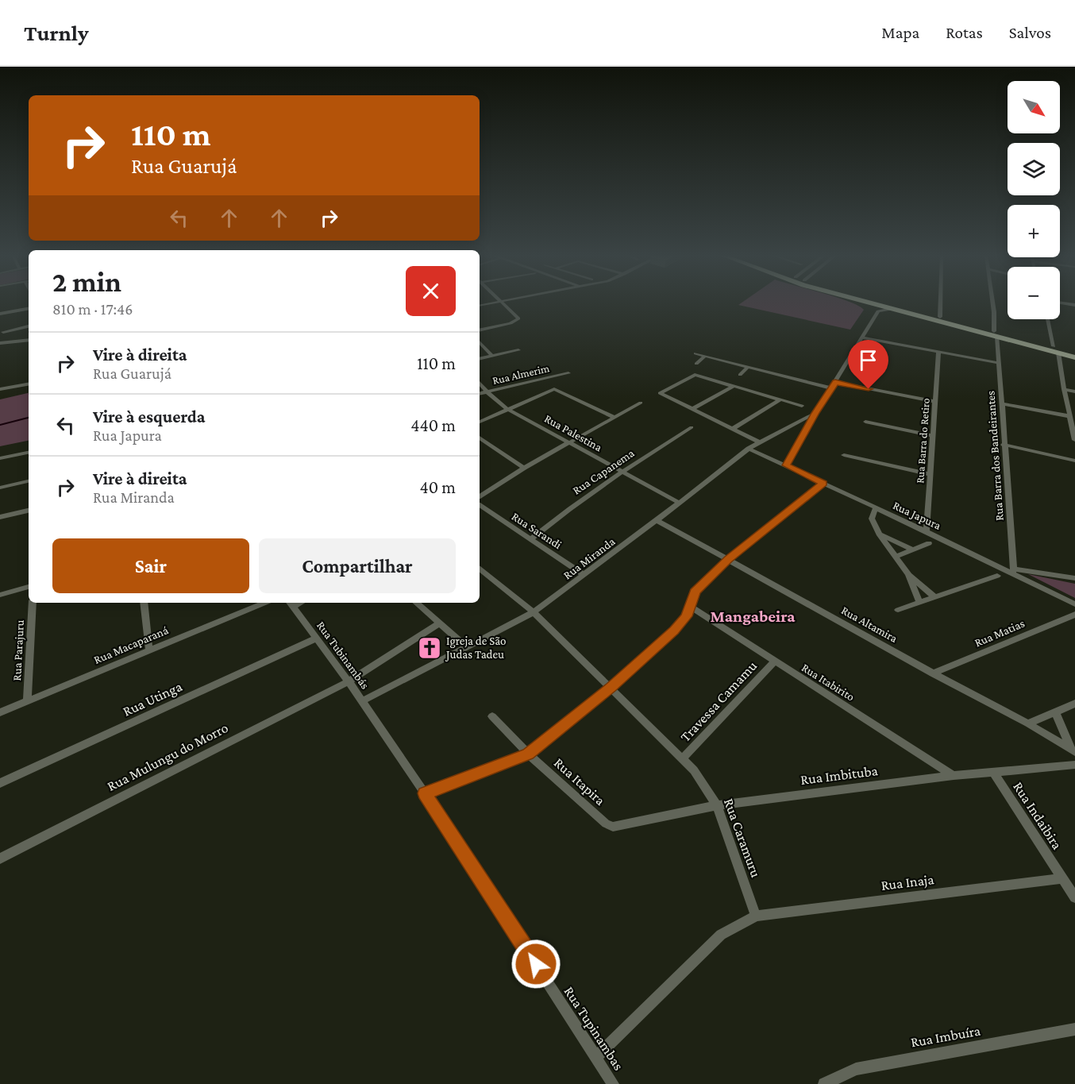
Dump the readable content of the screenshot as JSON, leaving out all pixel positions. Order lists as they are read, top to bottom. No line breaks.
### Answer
{"streets":{"street":["Rua Almerim","Rua Palestina","Rua Barra do Retiro","Rua Barra dos Bandeirantes","Rua Capanema","Rua Japura","Rua Sarandi","Rua Miranda","Rua Altamira","Rua Matias","Rua Macaparaná","Rua Parajuru","Rua Tubinambás","Rua Itabirito","Rua Utinga","Travessa Camamu","Rua Mulungu do Morro","Rua Imbituba","Rua Itapira","Rua Indaibira","Rua Caramuru","Rua Inaja","Rua Tupinambas","Rua Imbuíra"]},"crossings":[["Rua Palestina","Rua Capanema"],["Rua Palestina","Rua Miranda"],["Rua Barra do Retiro","Rua Japura"],["Rua Barra dos Bandeirantes","Rua Japura"],["Rua Capanema","Rua Sarandi"],["Rua Japura","Rua Miranda"],["Rua Sarandi","Rua Miranda"],["Rua Miranda","Rua Altamira"],["Rua Miranda","Rua Tubinambás"],["Rua Miranda","Rua Caramuru"],["Rua Miranda","Rua Tupinambas"],["Rua Altamira","Rua Matias"],["Rua Macaparaná","Rua Parajuru"],["Rua Tubinambás","Rua Utinga"],["Rua Tubinambás","Rua Mulungu do Morro"],["Rua Tubinambás","Rua Tupinambas"],["Rua Itabirito","Travessa Camamu"],["Rua Itabirito","Rua Imbituba"],["Travessa Camamu","Rua Caramuru"],["Rua Imbituba","Rua Itapira"],["Rua Imbituba","Rua Indaibira"],["Rua Imbituba","Rua Caramuru"],["Rua Indaibira","Rua Inaja"],["Rua Caramuru","Rua Inaja"]],"districts":["Mangabeira"],"places":{"church":["Igreja de São Judas Tadeu"]},"north":"bottom right","page":{"header":"Turnly","nav":["Mapa","Rotas","Salvos"],"map_buttons":["+","−"],"turn":["110 m","Rua Guarujá"],"heading":["2 min","810 m · 17:46"],"list":[{"name":"Vire à direita","note":"Rua Guarujá","value":"110 m"},{"name":"Vire à esquerda","note":"Rua Japura","value":"440 m"},{"name":"Vire à direita","note":"Rua Miranda","value":"40 m"}],"buttons":["Sair","Compartilhar"]}}
